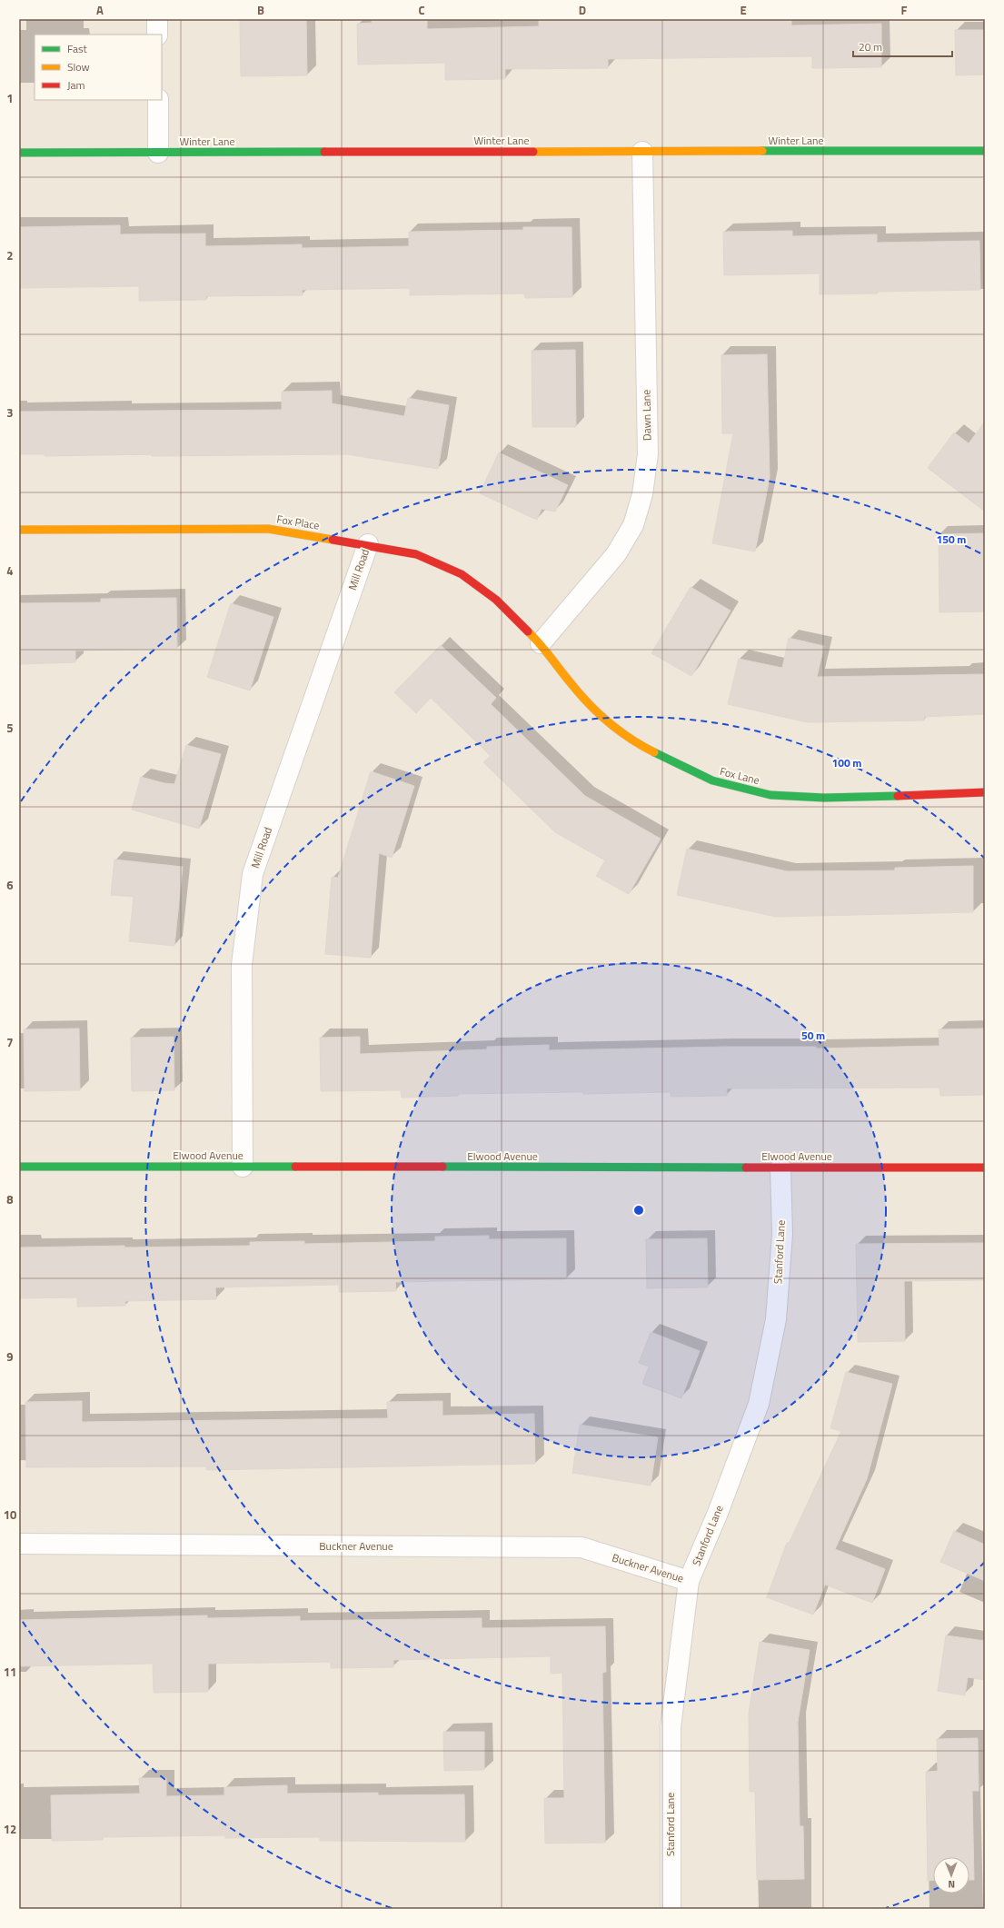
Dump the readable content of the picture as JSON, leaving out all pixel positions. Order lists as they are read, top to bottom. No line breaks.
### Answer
{"streets":{"street":["Winter Lane","Dawn Lane","Fox Place","Mill Road","Fox Lane","Elwood Avenue","Stanford Lane","Buckner Avenue"]},"crossings":[["Winter Lane","Dawn Lane"],["Dawn Lane","Fox Place"],["Dawn Lane","Fox Lane"],["Fox Place","Mill Road"],["Fox Place","Fox Lane"],["Mill Road","Elwood Avenue"],["Elwood Avenue","Stanford Lane"],["Stanford Lane","Buckner Avenue"]],"legend":["Fast","Slow","Jam"],"scale_bar":"20 m","north":"bottom","grid":{"columns":["A","B","C","D","E","F"],"rows":["1","2","3","4","5","6","7","8","9","10","11","12"]},"rings":["150 m","100 m","50 m"]}
